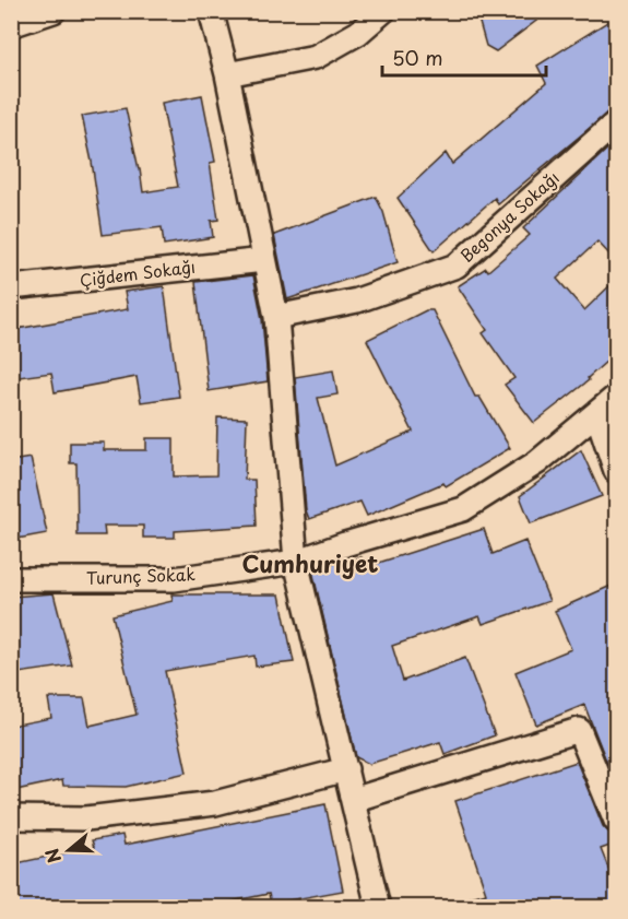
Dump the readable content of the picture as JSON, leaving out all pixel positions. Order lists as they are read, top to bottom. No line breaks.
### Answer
{"streets":{"street":["Begonya Sokağı","Çiğdem Sokağı","Turunç Sokak"]},"districts":["Cumhuriyet"],"scale_bar":"50 m","north":"left"}
